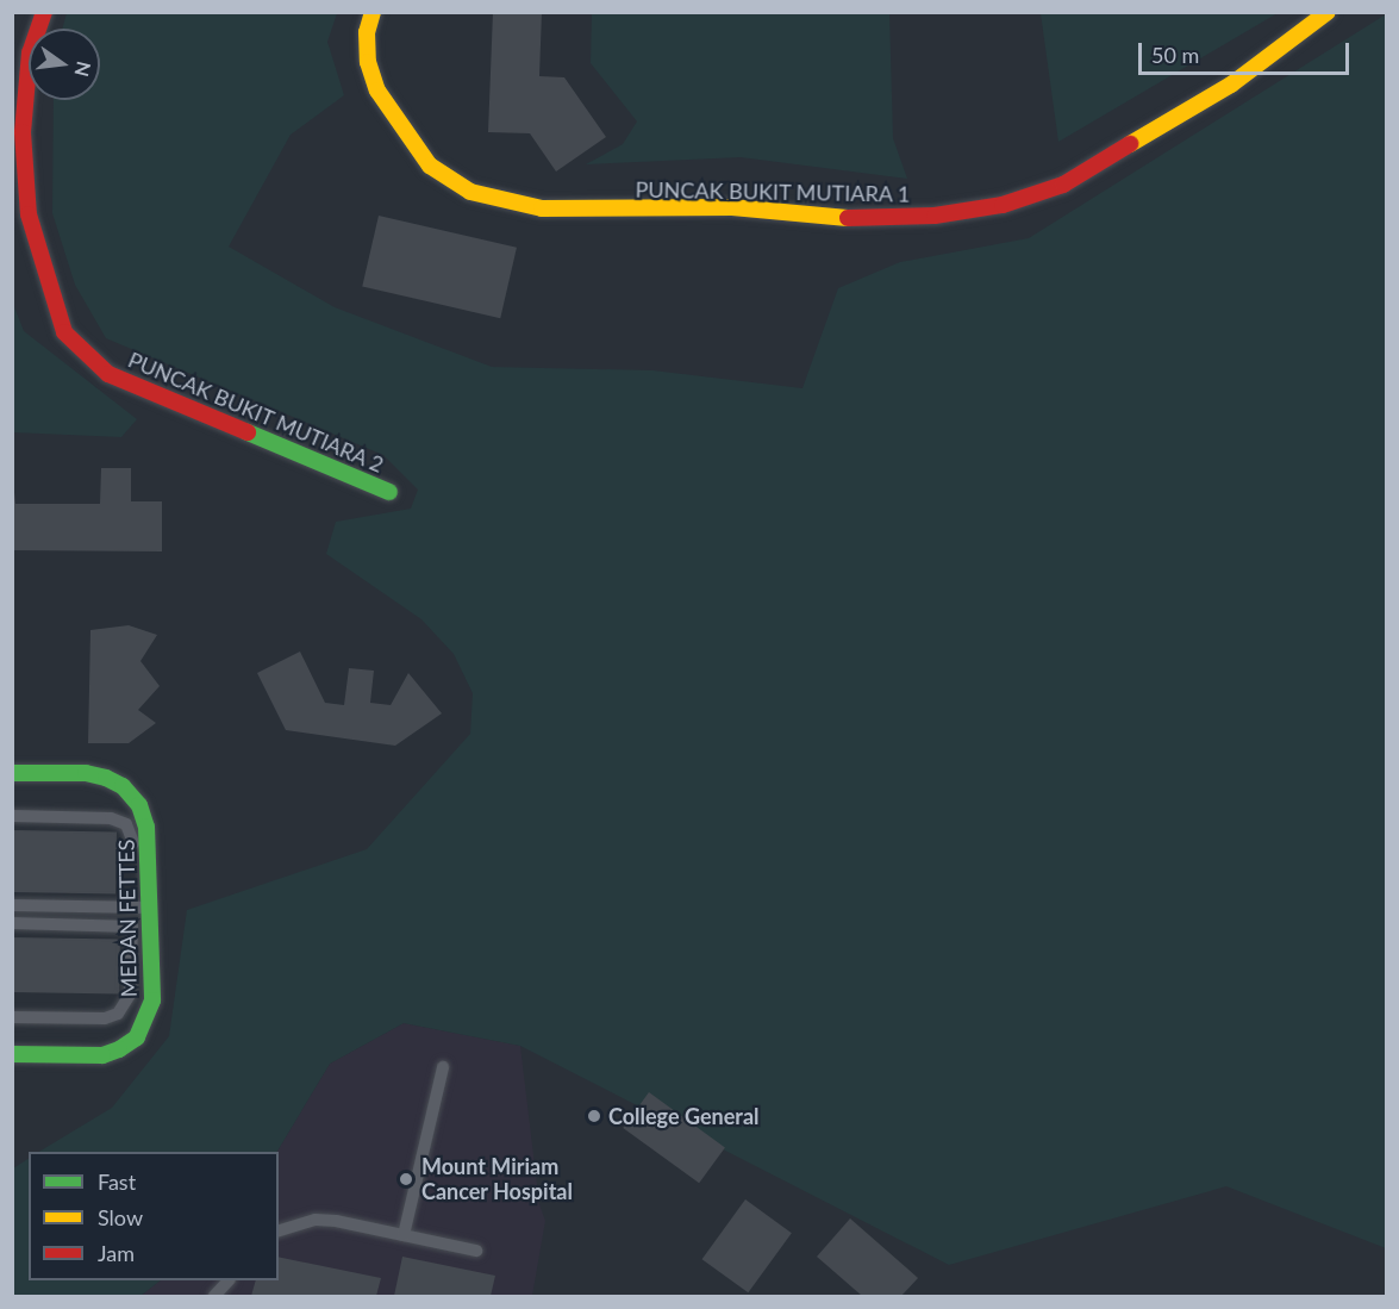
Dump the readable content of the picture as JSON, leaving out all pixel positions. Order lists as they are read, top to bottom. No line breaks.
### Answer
{"streets":{"street":["PUNCAK BUKIT MUTIARA 1","PUNCAK BUKIT MUTIARA 2","MEDAN FETTES"]},"places":["College General","Mount Miriam Cancer Hospital"],"legend":["Fast","Slow","Jam"],"scale_bar":"50 m","north":"right"}
